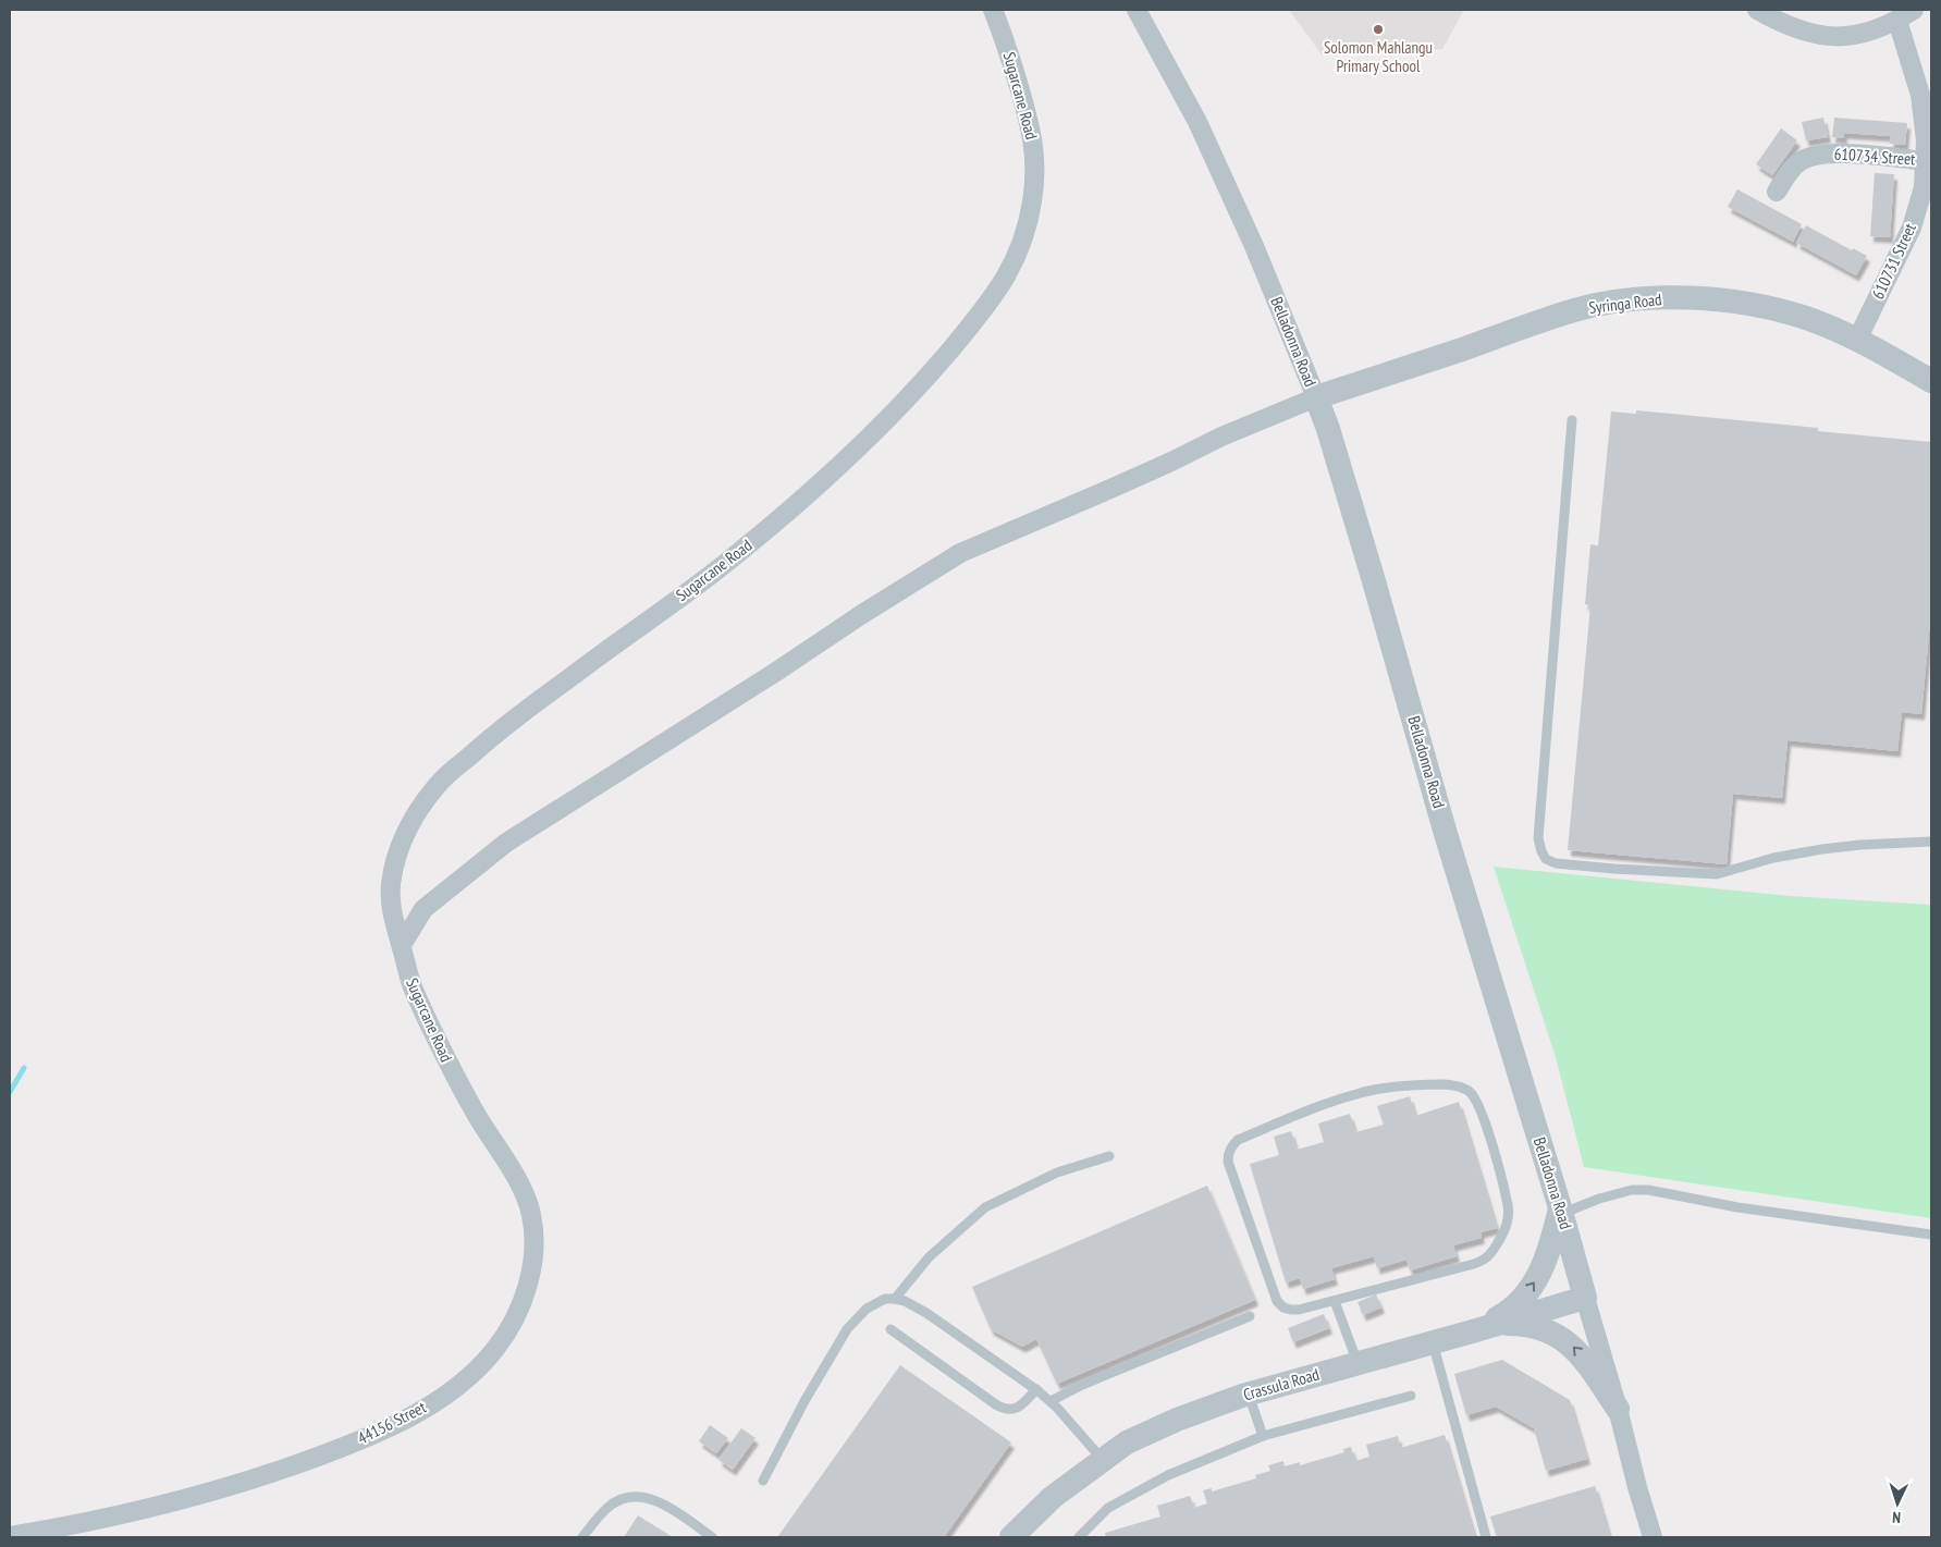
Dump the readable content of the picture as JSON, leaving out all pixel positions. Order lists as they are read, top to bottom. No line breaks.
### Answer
{"streets":{"street":["Sugarcane Road","610734 Street","610731 Street","Syringa Road","Belladonna Road","Crassula Road","44156 Street"]},"crossings":[["Sugarcane Road","44156 Street"],["610734 Street","610731 Street"],["610731 Street","Syringa Road"],["Syringa Road","Belladonna Road"],["Belladonna Road","Crassula Road"]],"places":["Solomon Mahlangu Primary School"],"north":"bottom"}
